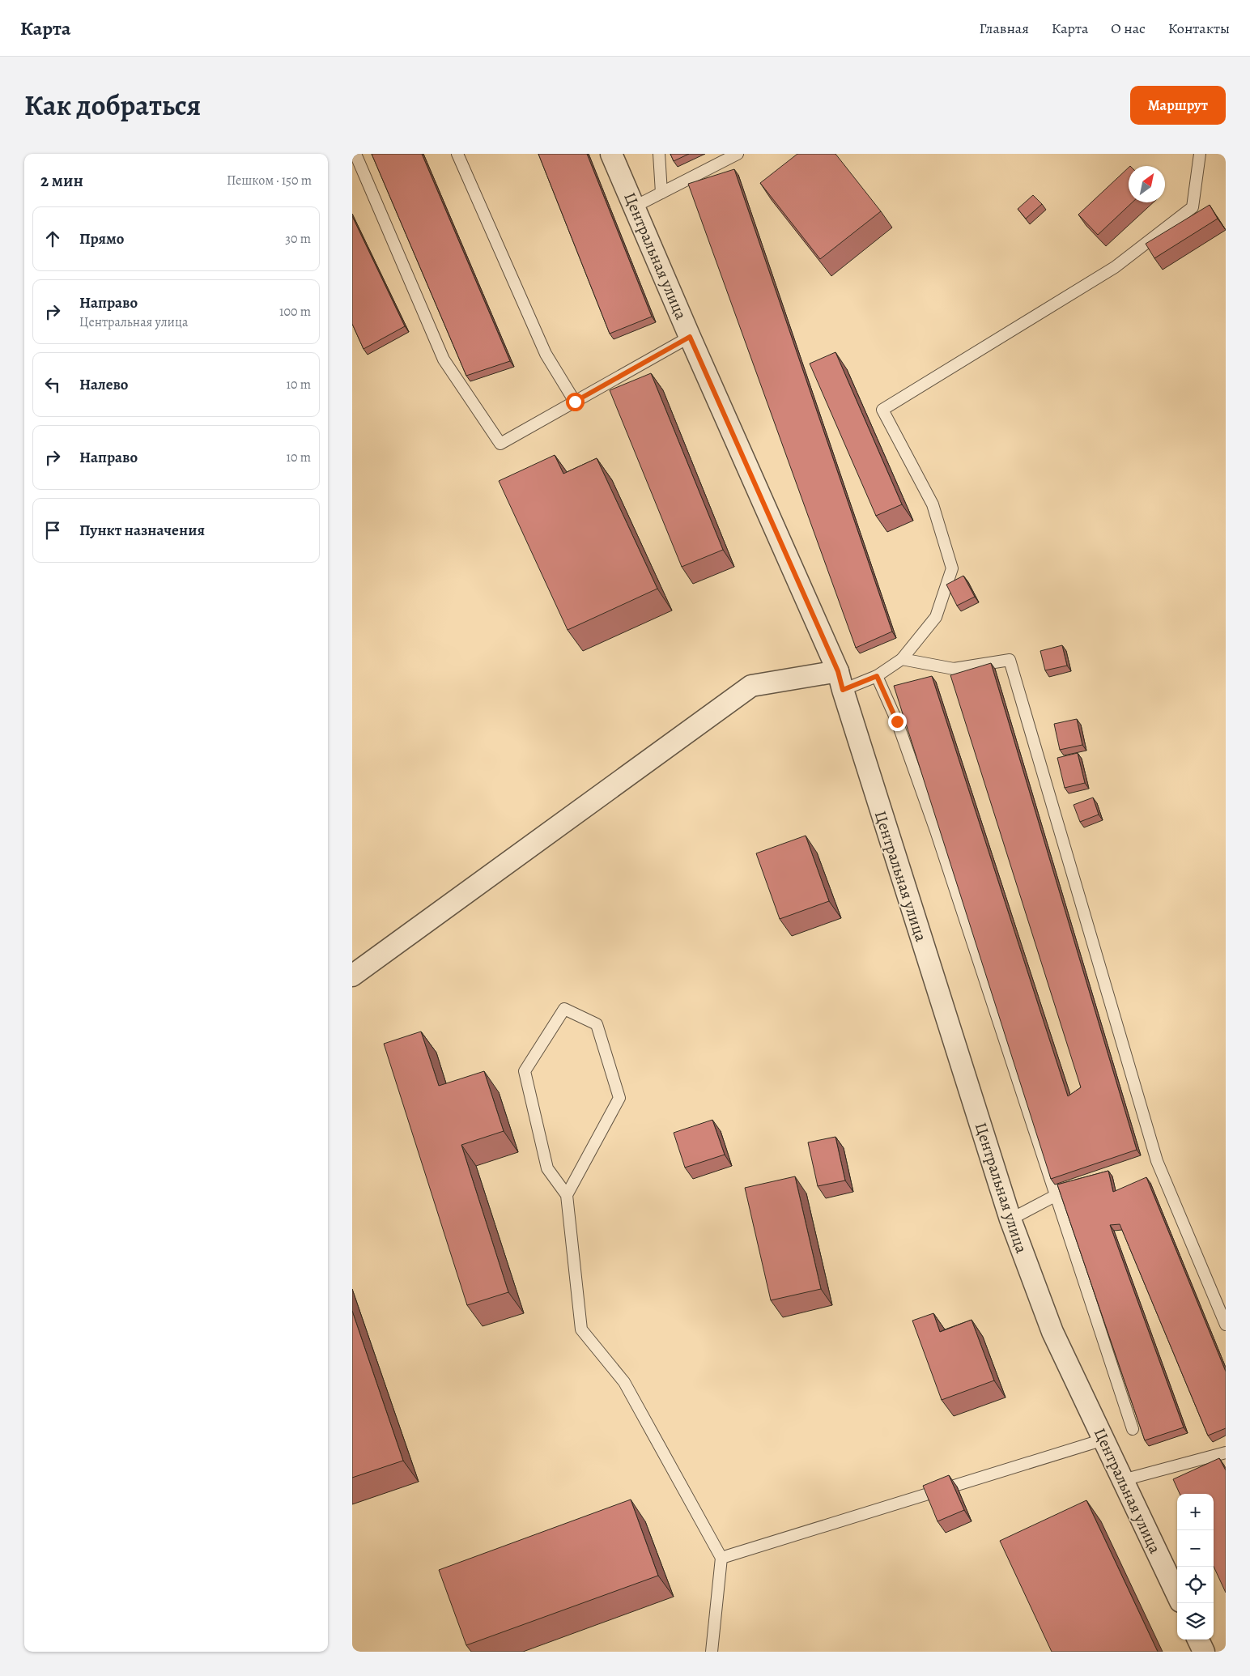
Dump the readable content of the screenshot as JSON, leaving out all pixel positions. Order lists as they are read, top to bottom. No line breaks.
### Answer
{"streets":{"street":["Центральная улица"]},"north":"top right","page":{"header":"Карта","nav":["Главная","Карта","О нас","Контакты"],"title":"Как добраться","buttons":"Маршрут","heading":["2 мин","Пешком · 150 m"],"list":[["Прямо","30 m"],["Направо","Центральная улица","100 m"],["Налево","10 m"],["Направо","10 m"],"Пункт назначения"],"map_buttons":["+","−"]}}
